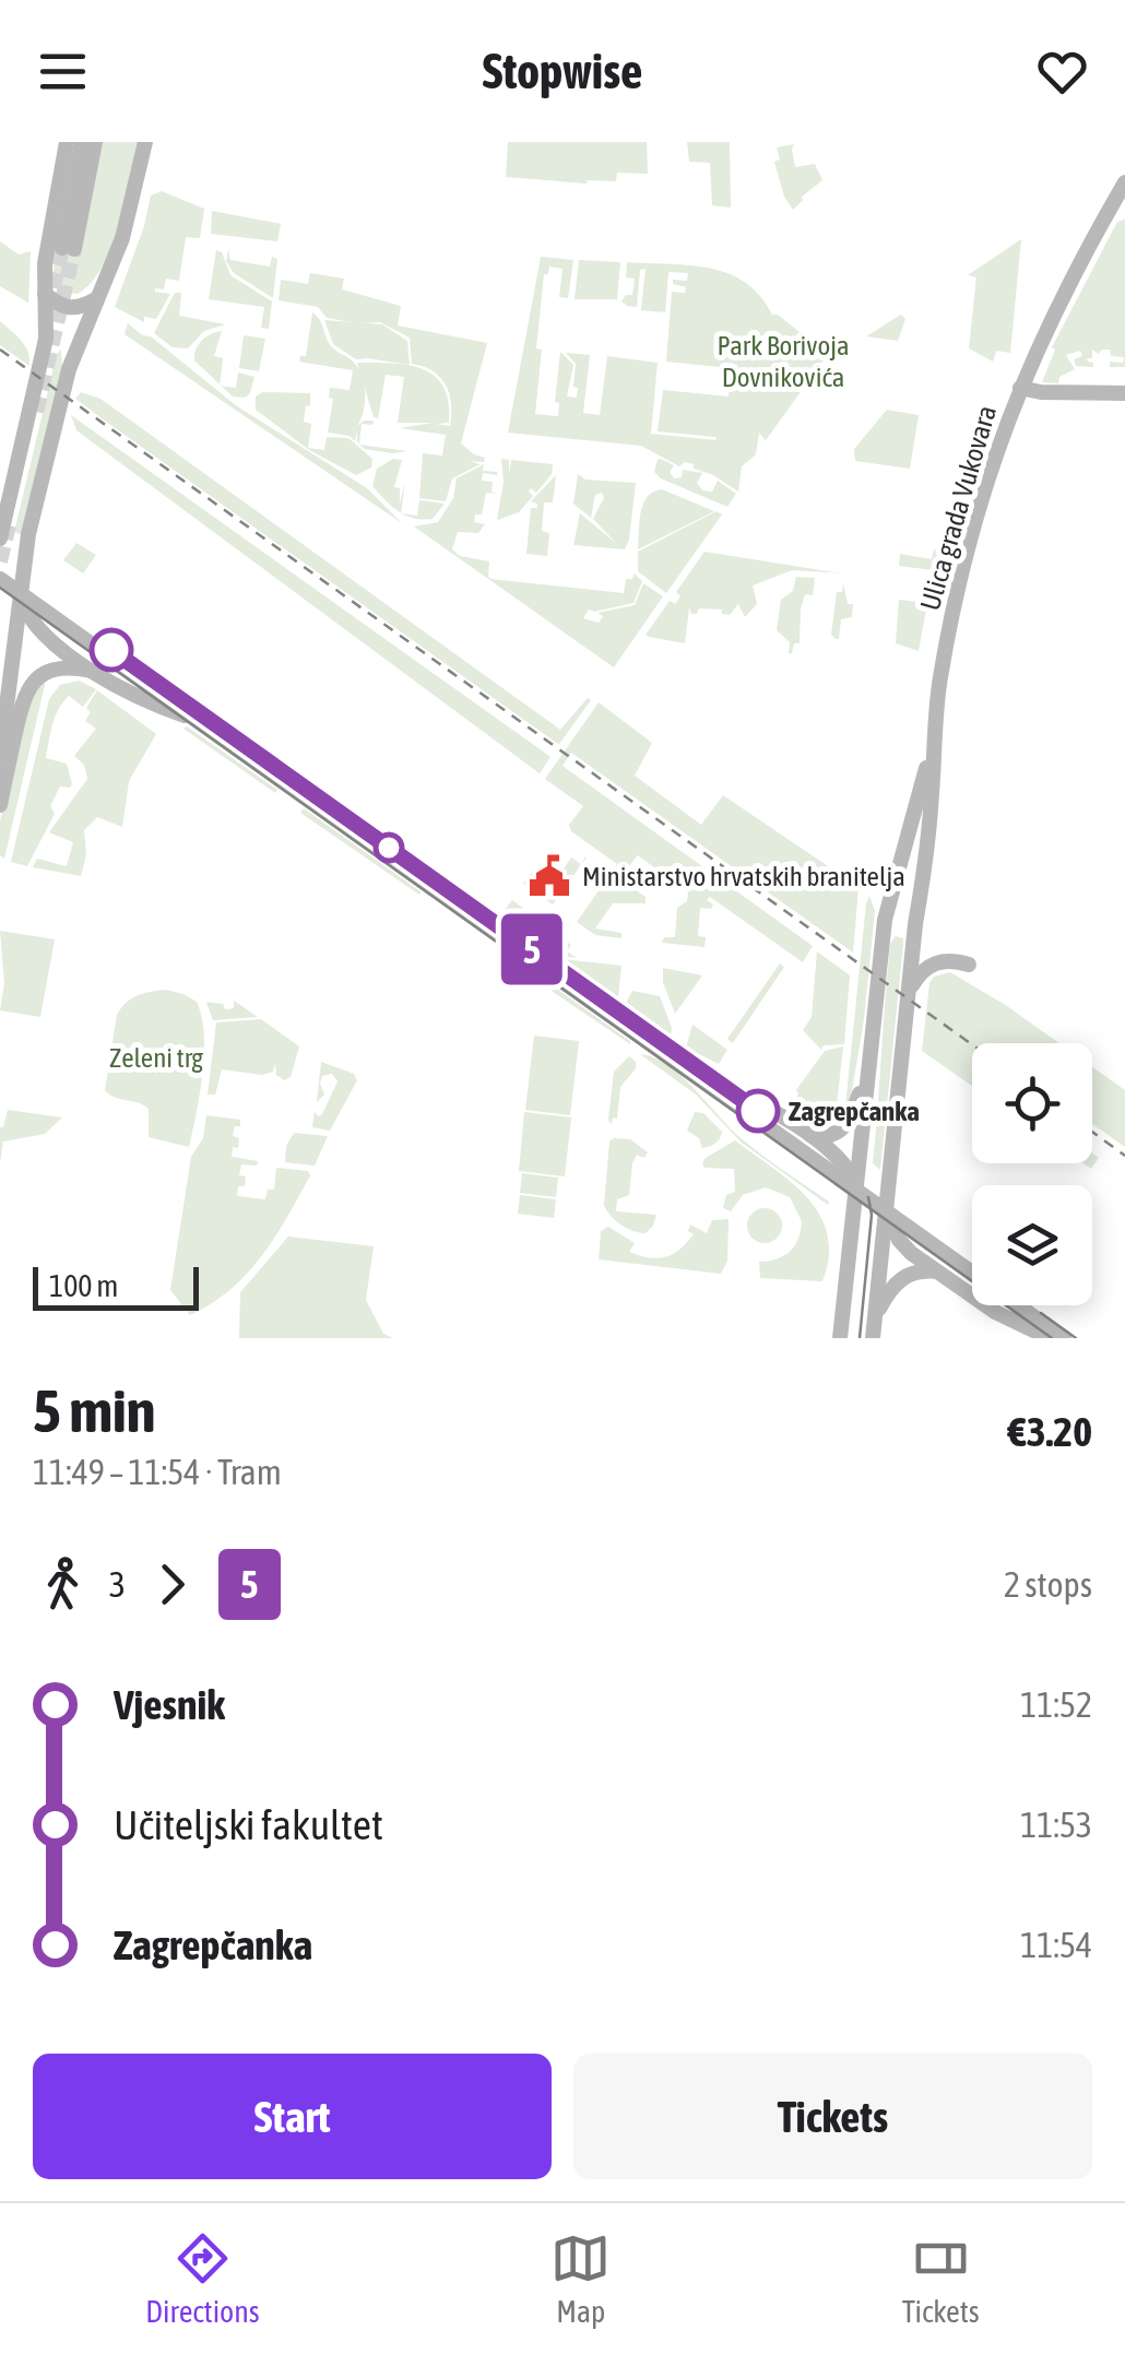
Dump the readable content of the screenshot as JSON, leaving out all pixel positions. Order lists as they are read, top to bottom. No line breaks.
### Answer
{"streets":{"main road":["Ulica grada Vukovara"]},"parks":["Park Borivoja Dovnikovića","Zeleni trg"],"places":{"public building":["Ministarstvo hrvatskih branitelja"],"other":["Zagrepčanka"]},"lines":["tram line 5"],"scale_bar":"100 m","page":{"header":"Stopwise","on_map":"5","scale":"100 m","heading":["5 min","11:49 – 11:54 · Tram","€3.20"],"legs":["3","5","2 stops"],"list":[{"name":"Vjesnik","value":"11:52"},{"name":"Učiteljski fakultet","value":"11:53"},{"name":"Zagrepčanka","value":"11:54"}],"buttons":["Start","Tickets"],"tabs":["Directions","Map","Tickets"]}}
